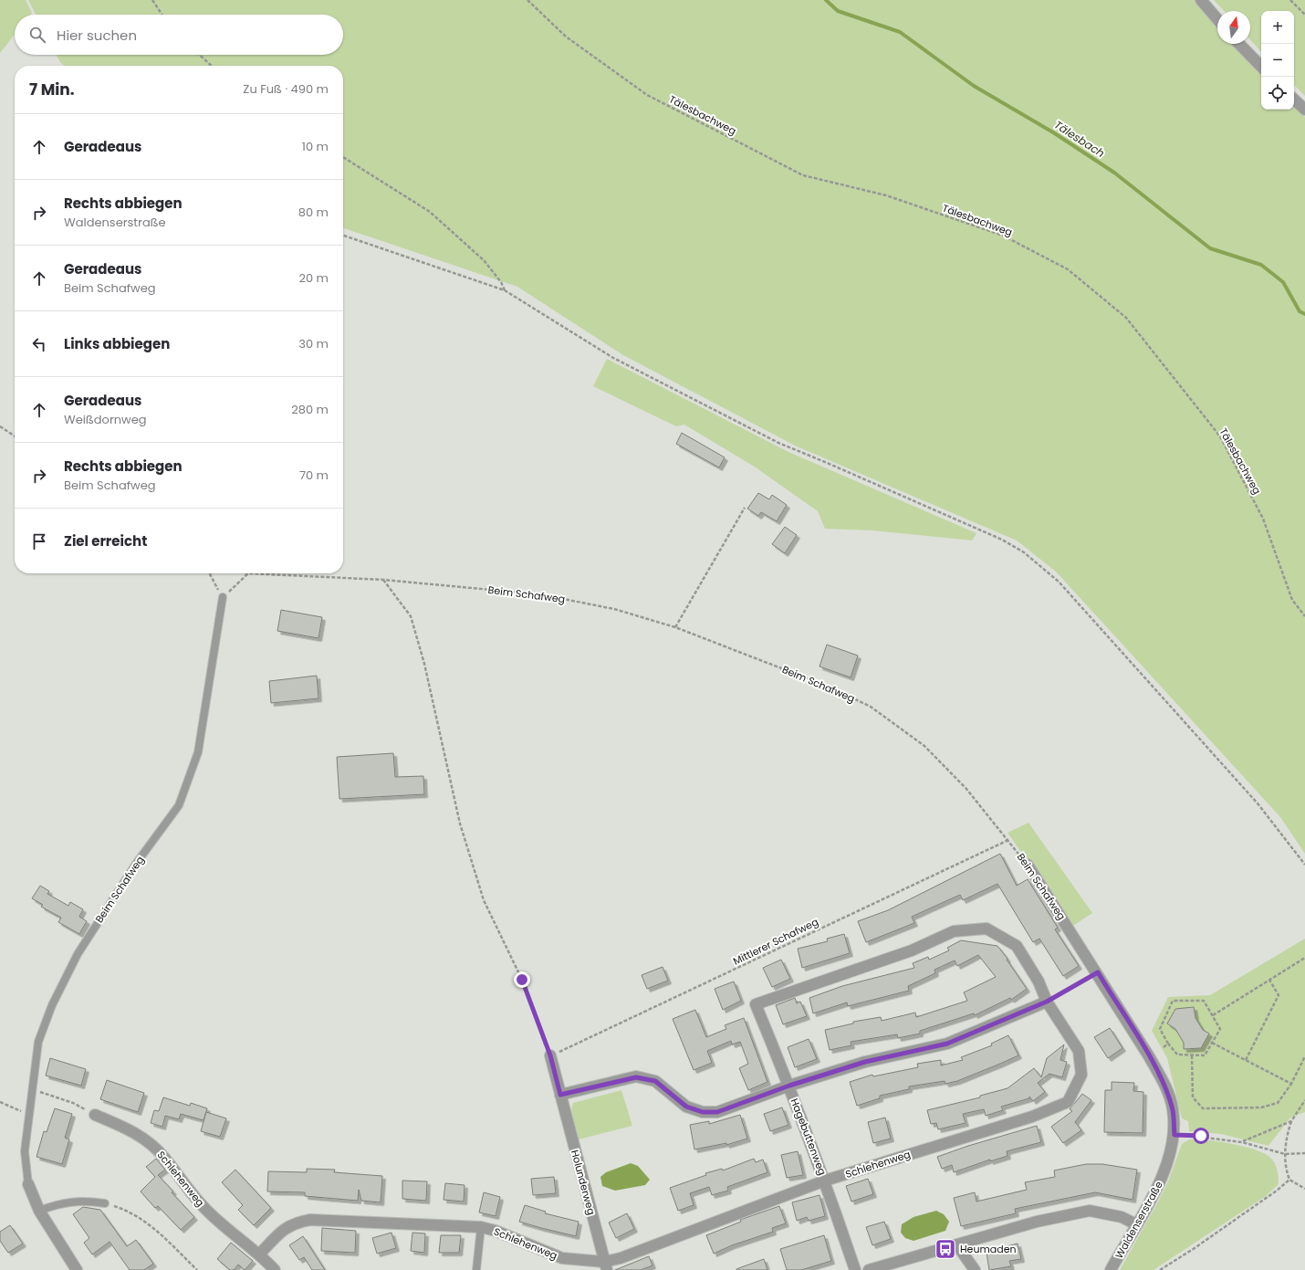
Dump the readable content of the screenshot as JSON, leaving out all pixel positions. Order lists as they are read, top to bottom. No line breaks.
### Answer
{"streets":{"street":["Beim Schafweg","Hagebuttenweg","Schlehenweg","Holunderweg","Waldenserstraße"],"path":["Tälesbachweg","Mittlerer Schafweg"]},"crossings":[["Beim Schafweg","Mittlerer Schafweg"],["Beim Schafweg","Waldenserstraße"],["Hagebuttenweg","Schlehenweg"],["Schlehenweg","Holunderweg"]],"water":["Tälesbach"],"places":{"bus stop":["Heumaden"]},"north":"top","page":{"map_buttons":["+","−"],"search":"Hier suchen","heading":["7 Min.","Zu Fuß · 490 m"],"list":[["Geradeaus","10 m"],["Rechts abbiegen","Waldenserstraße","80 m"],["Geradeaus","Beim Schafweg","20 m"],["Links abbiegen","30 m"],["Geradeaus","Weißdornweg","280 m"],["Rechts abbiegen","Beim Schafweg","70 m"],"Ziel erreicht"]}}
